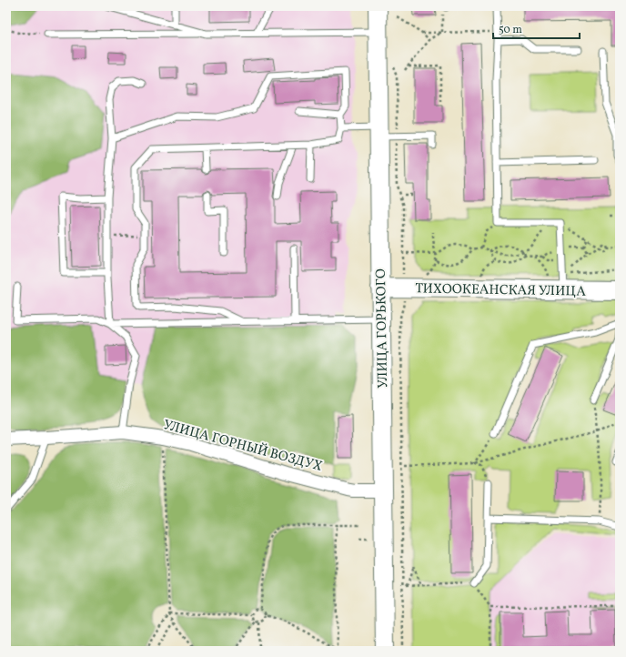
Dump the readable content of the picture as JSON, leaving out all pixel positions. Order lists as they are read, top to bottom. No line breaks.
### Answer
{"streets":{"main road":["ТИХООКЕАНСКАЯ УЛИЦА","УЛИЦА ГОРЬКОГО"],"street":["УЛИЦА ГОРНЫЙ ВОЗДУХ"]},"crossings":[["ТИХООКЕАНСКАЯ УЛИЦА","УЛИЦА ГОРЬКОГО"],["УЛИЦА ГОРЬКОГО","УЛИЦА ГОРНЫЙ ВОЗДУХ"]],"scale_bar":"50 m"}
